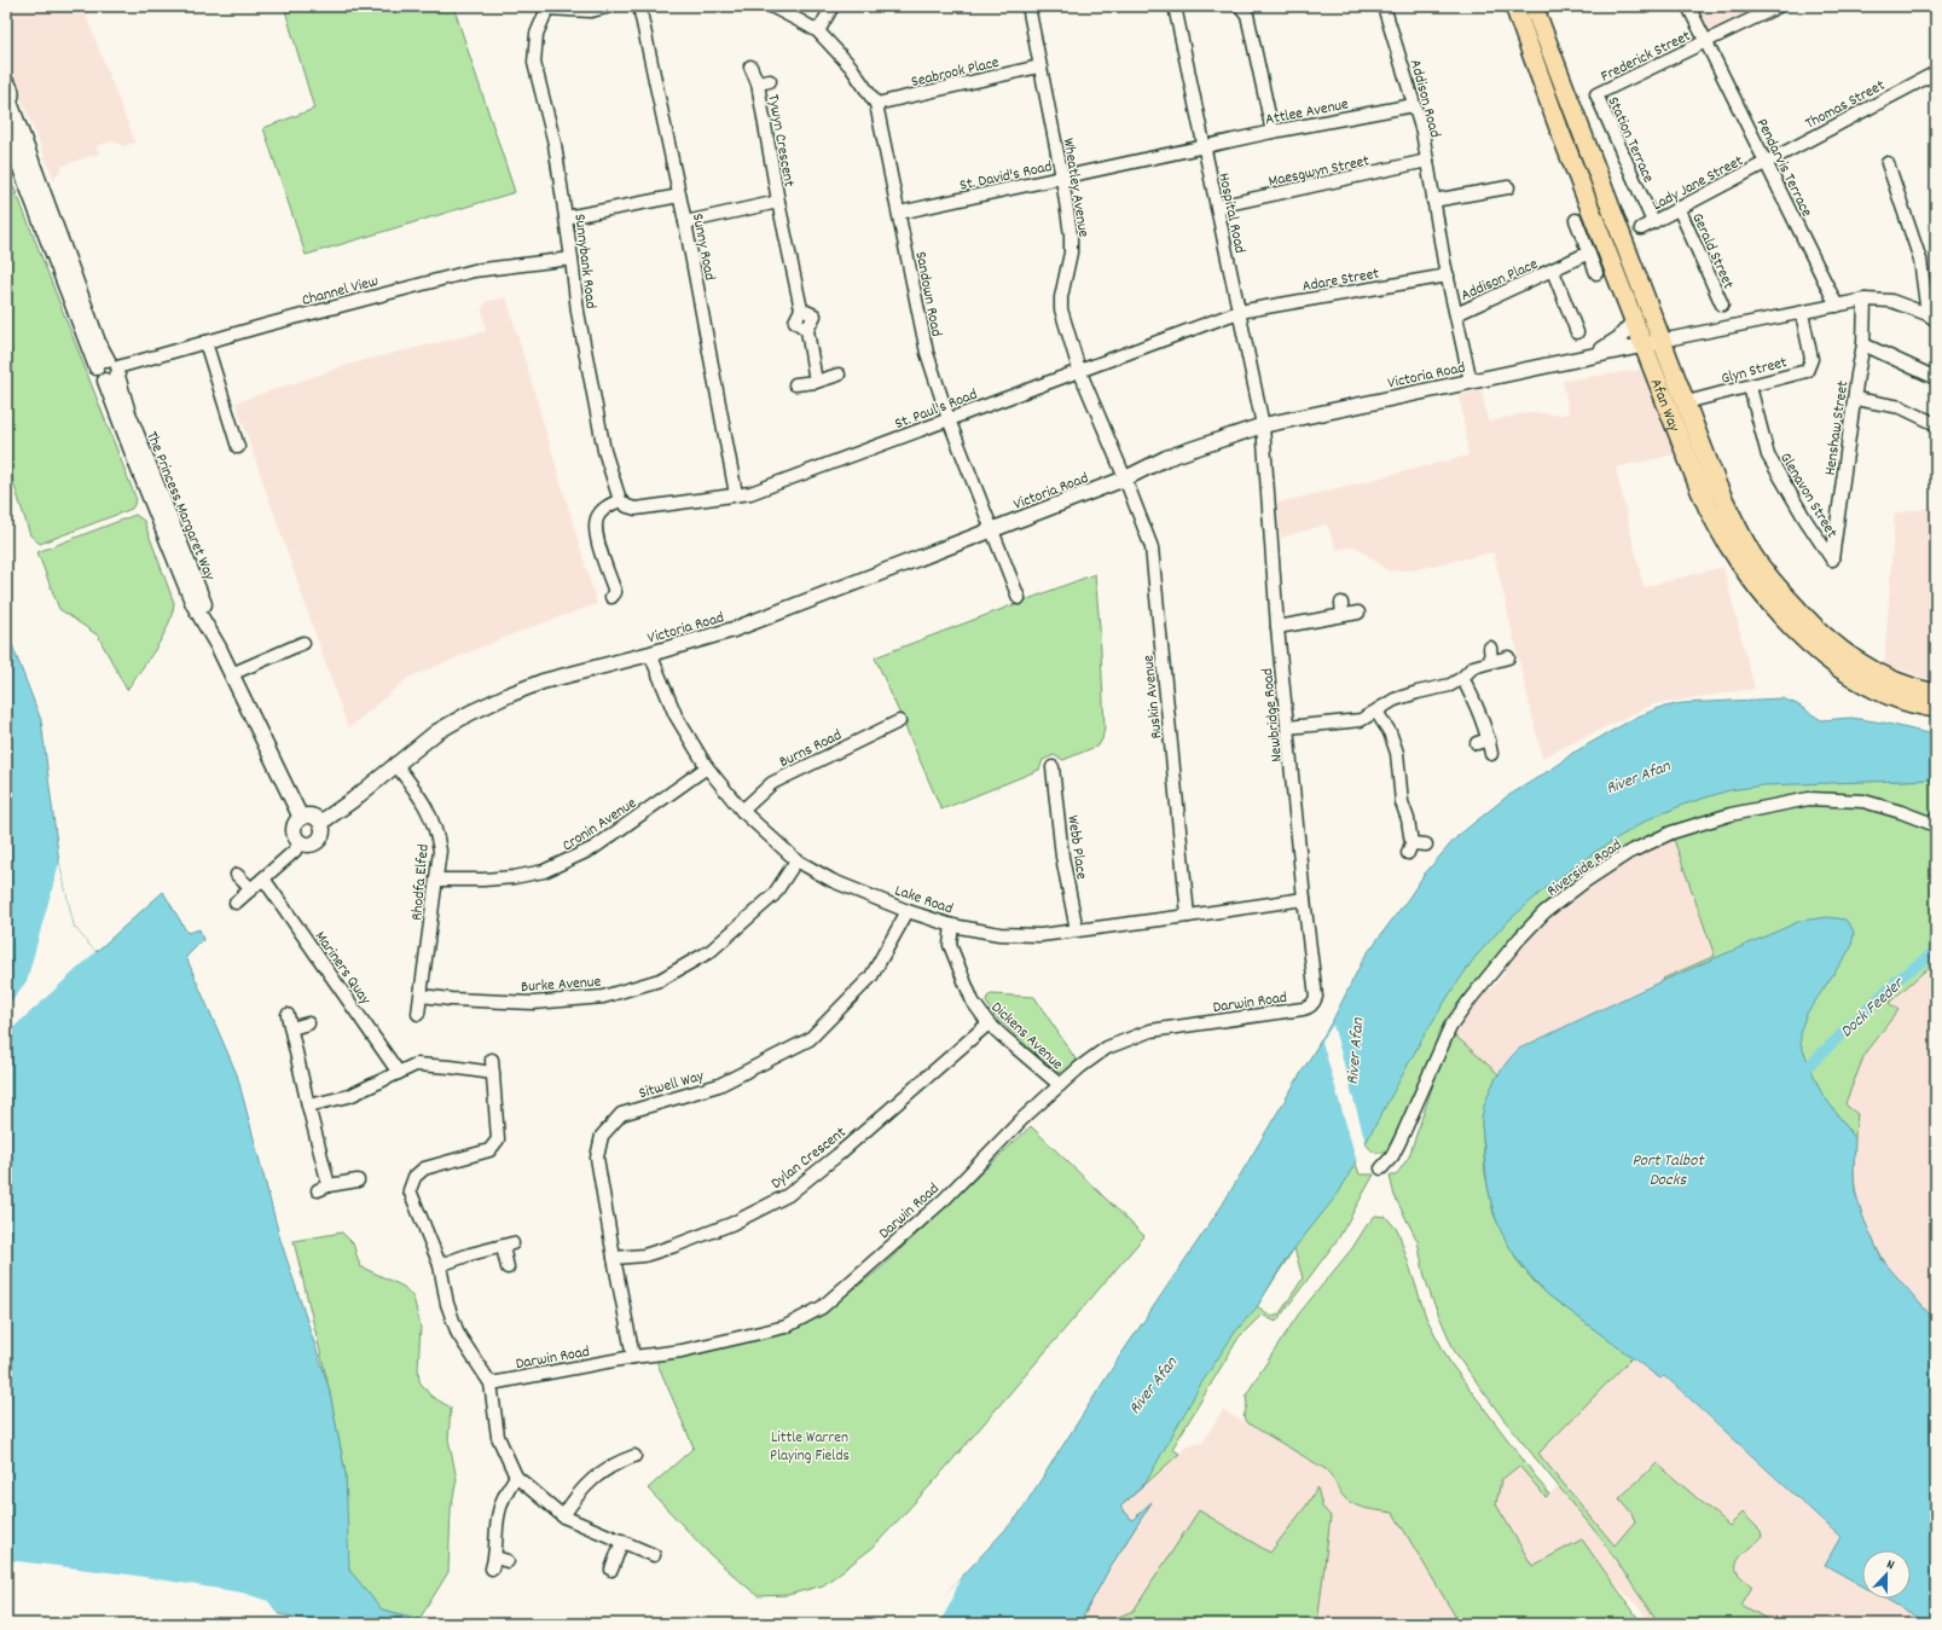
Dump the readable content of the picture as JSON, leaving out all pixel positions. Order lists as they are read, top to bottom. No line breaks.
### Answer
{"streets":{"main road":["Afan Way"],"street":["Frederick Street","Seabrook Place","Addison Road","Thomas Street","Attlee Avenue","Station Terrace","Tywyn Crescent","Pendarvis Terrace","Maesgwyn Street","St. David's Road","Lady Jane Street","Wheatley Avenue","Hospital Road","Sunny Road","Gerald Street","Sunnybank Road","Adare Street","Addison Place","Channel View","Sandown Road","Glyn Street","Victoria Road","St. Paul's Road","Henshaw Street","Glenavon Street","The Princess Margaret Way","Ruskin Avenue","Newbridge Road","Burns Road","Cronin Avenue","Webb Place","Riverside Road","Rhodfa Elfed","Lake Road","Mariners Quay","Burke Avenue","Darwin Road","Dickens Avenue","Sitwell Way","Dylan Crescent"]},"crossings":[["Frederick Street","Station Terrace"],["Frederick Street","Pendarvis Terrace"],["Seabrook Place","Wheatley Avenue"],["Seabrook Place","Sandown Road"],["Addison Road","Attlee Avenue"],["Addison Road","Maesgwyn Street"],["Addison Road","Adare Street"],["Addison Road","Addison Place"],["Addison Road","Victoria Road"],["Thomas Street","Pendarvis Terrace"],["Thomas Street","Lady Jane Street"],["Attlee Avenue","St. David's Road"],["Attlee Avenue","Hospital Road"],["Station Terrace","Lady Jane Street"],["Tywyn Crescent","Sunny Road"],["Pendarvis Terrace","Lady Jane Street"],["Pendarvis Terrace","Victoria Road"],["Maesgwyn Street","Hospital Road"],["St. David's Road","Wheatley Avenue"],["St. David's Road","Hospital Road"],["St. David's Road","Sandown Road"],["Lady Jane Street","Gerald Street"],["Wheatley Avenue","Victoria Road"],["Wheatley Avenue","St. Paul's Road"],["Wheatley Avenue","Ruskin Avenue"],["Hospital Road","Adare Street"],["Hospital Road","Victoria Road"],["Hospital Road","St. Paul's Road"],["Hospital Road","Newbridge Road"],["Sunny Road","St. Paul's Road"],["Sunnybank Road","Channel View"],["Sunnybank Road","St. Paul's Road"],["Adare Street","St. Paul's Road"],["Channel View","The Princess Margaret Way"],["Sandown Road","Victoria Road"],["Sandown Road","St. Paul's Road"],["Glyn Street","Victoria Road"],["Glyn Street","Glenavon Street"],["Victoria Road","Afan Way"],["Victoria Road","Henshaw Street"],["Victoria Road","The Princess Margaret Way"],["Victoria Road","Ruskin Avenue"],["Victoria Road","Newbridge Road"],["Victoria Road","Rhodfa Elfed"],["Victoria Road","Lake Road"],["Henshaw Street","Glenavon Street"],["Ruskin Avenue","Lake Road"],["Newbridge Road","Lake Road"],["Newbridge Road","Darwin Road"],["Burns Road","Lake Road"],["Cronin Avenue","Rhodfa Elfed"],["Cronin Avenue","Lake Road"],["Webb Place","Lake Road"],["Rhodfa Elfed","Burke Avenue"],["Lake Road","Burke Avenue"],["Lake Road","Dickens Avenue"],["Lake Road","Sitwell Way"],["Darwin Road","Dickens Avenue"],["Darwin Road","Sitwell Way"],["Dickens Avenue","Dylan Crescent"],["Sitwell Way","Dylan Crescent"]],"water":["River Afan","Dock Feeder","Port Talbot Docks"],"parks":["Little Warren Playing Fields"],"north":"top"}
